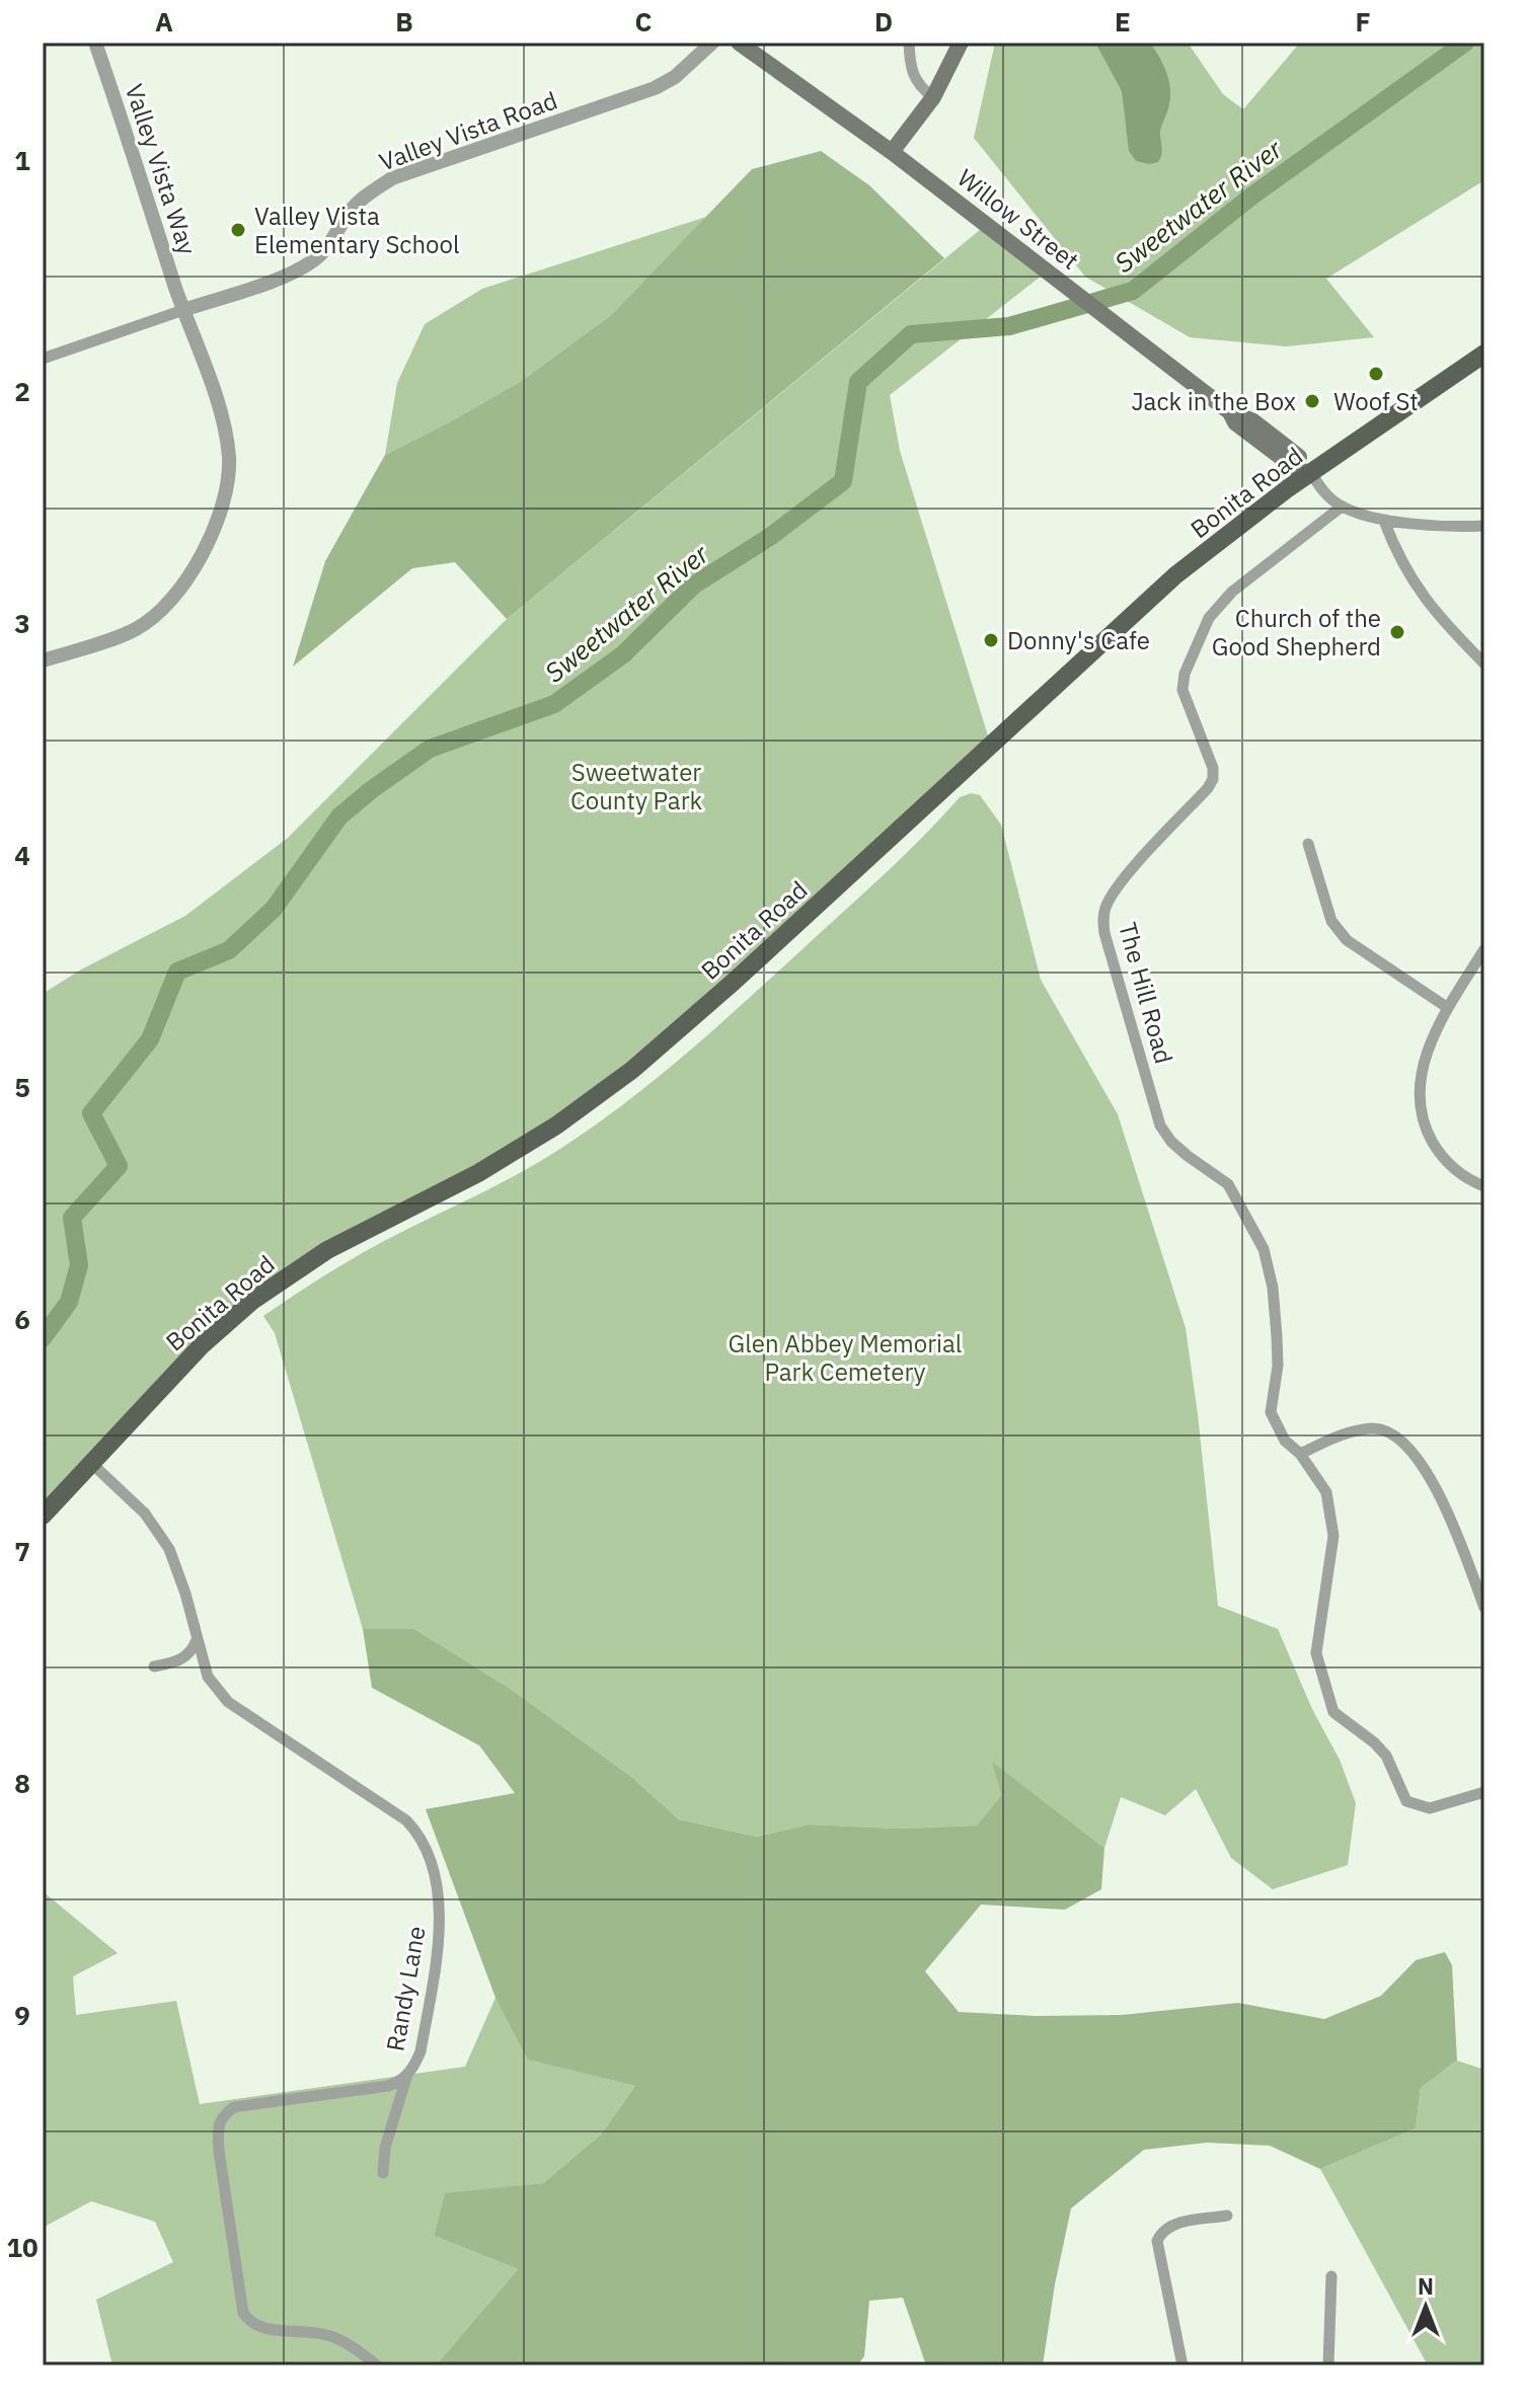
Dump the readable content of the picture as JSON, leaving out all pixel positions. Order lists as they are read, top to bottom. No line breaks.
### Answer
{"streets":{"main road":["Willow Street","Bonita Road"],"street":["Valley Vista Road","Valley Vista Way","The Hill Road","Randy Lane"]},"crossings":[["Valley Vista Road","Valley Vista Way"],["Willow Street","Bonita Road"],["Bonita Road","Randy Lane"]],"water":["Sweetwater River"],"parks":["Sweetwater County Park","Glen Abbey Memorial Park Cemetery"],"places":["Valley Vista Elementary School","Woof St","Jack in the Box","Church of the Good Shepherd","Donny's Cafe"],"north":"top","grid":{"columns":["A","B","C","D","E","F"],"rows":["1","2","3","4","5","6","7","8","9","10"]}}
